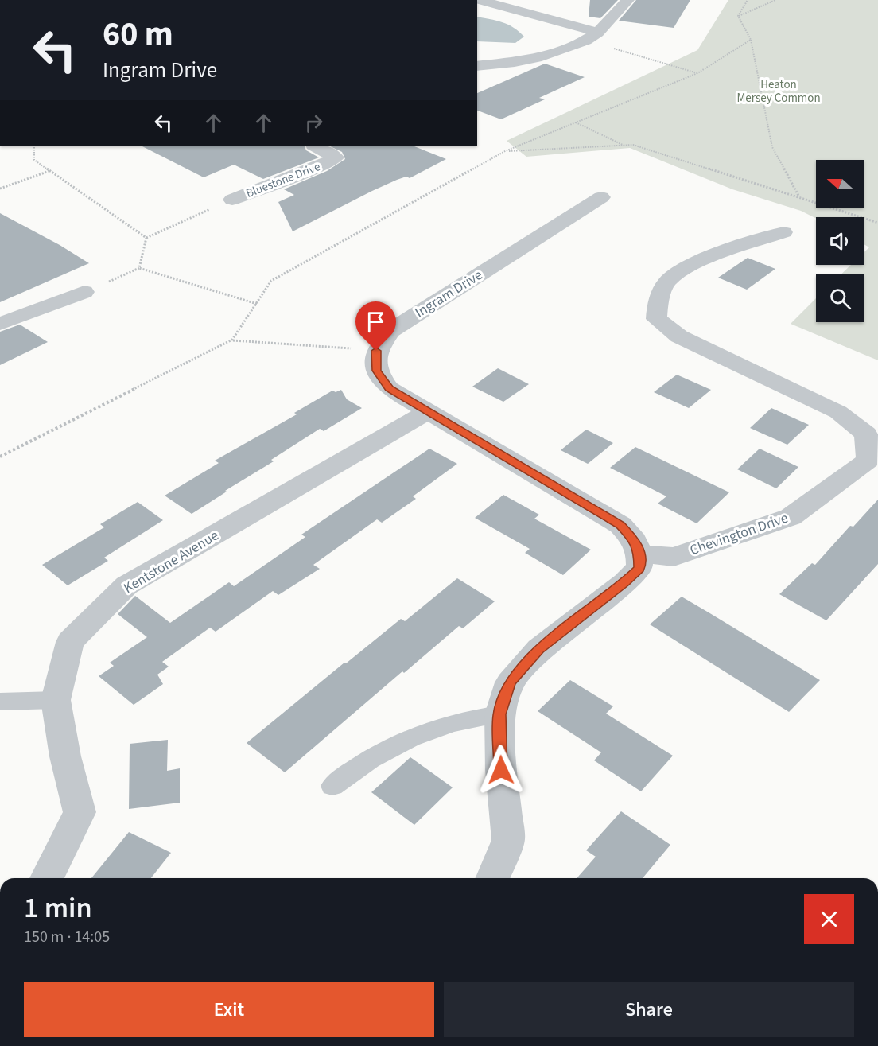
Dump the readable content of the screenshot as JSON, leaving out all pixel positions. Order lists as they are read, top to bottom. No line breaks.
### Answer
{"streets":{"street":["Bluestone Drive","Ingram Drive","Chevington Drive","Kentstone Avenue"]},"parks":["Heaton Mersey Common"],"north":"left","page":{"turn":["60 m","Ingram Drive"],"heading":["1 min","150 m · 14:05"],"buttons":["Exit","Share"]}}
